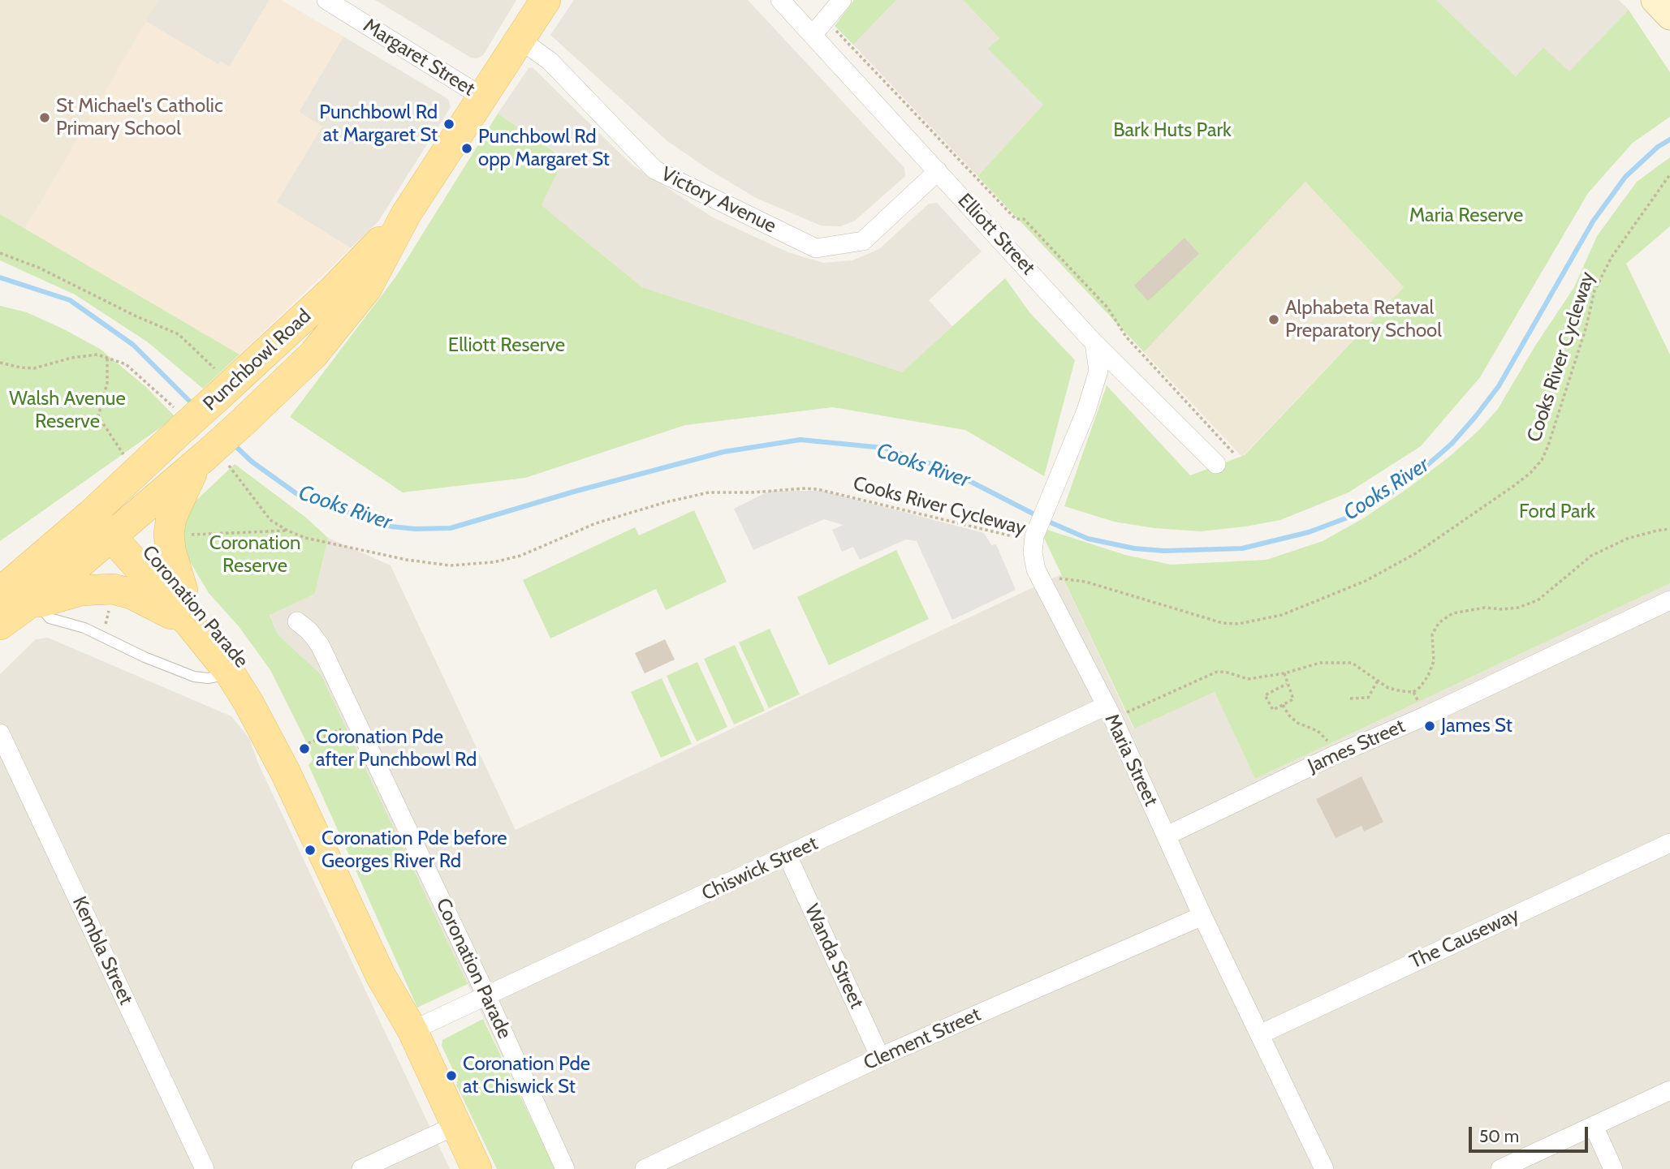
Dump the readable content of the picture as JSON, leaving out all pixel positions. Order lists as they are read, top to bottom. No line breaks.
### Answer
{"streets":{"main road":["Punchbowl Road","Coronation Parade"],"street":["Margaret Street","Victory Avenue","Elliott Street","James Street","Maria Street","Chiswick Street","The Causeway","Kembla Street","Wanda Street","Clement Street"],"path":["Cooks River Cycleway"]},"crossings":[["Margaret Street","Punchbowl Road"],["Victory Avenue","Elliott Street"],["Victory Avenue","Punchbowl Road"],["Cooks River Cycleway","Punchbowl Road"],["Cooks River Cycleway","Maria Street"],["Punchbowl Road","Coronation Parade"],["Coronation Parade","Chiswick Street"],["James Street","Maria Street"],["Maria Street","Chiswick Street"],["Maria Street","The Causeway"],["Maria Street","Clement Street"],["Chiswick Street","Wanda Street"],["Wanda Street","Clement Street"]],"water":["Cooks River"],"parks":["Bark Huts Park","Maria Reserve","Elliott Reserve","Walsh Avenue Reserve","Ford Park","Coronation Reserve"],"places":["St Michael's Catholic Primary School","Punchbowl Rd at Margaret St","Punchbowl Rd opp Margaret St","Alphabeta Retaval Preparatory School","James St","Coronation Pde after Punchbowl Rd","Coronation Pde before Georges River Rd","Coronation Pde at Chiswick St"],"scale_bar":"50 m"}
